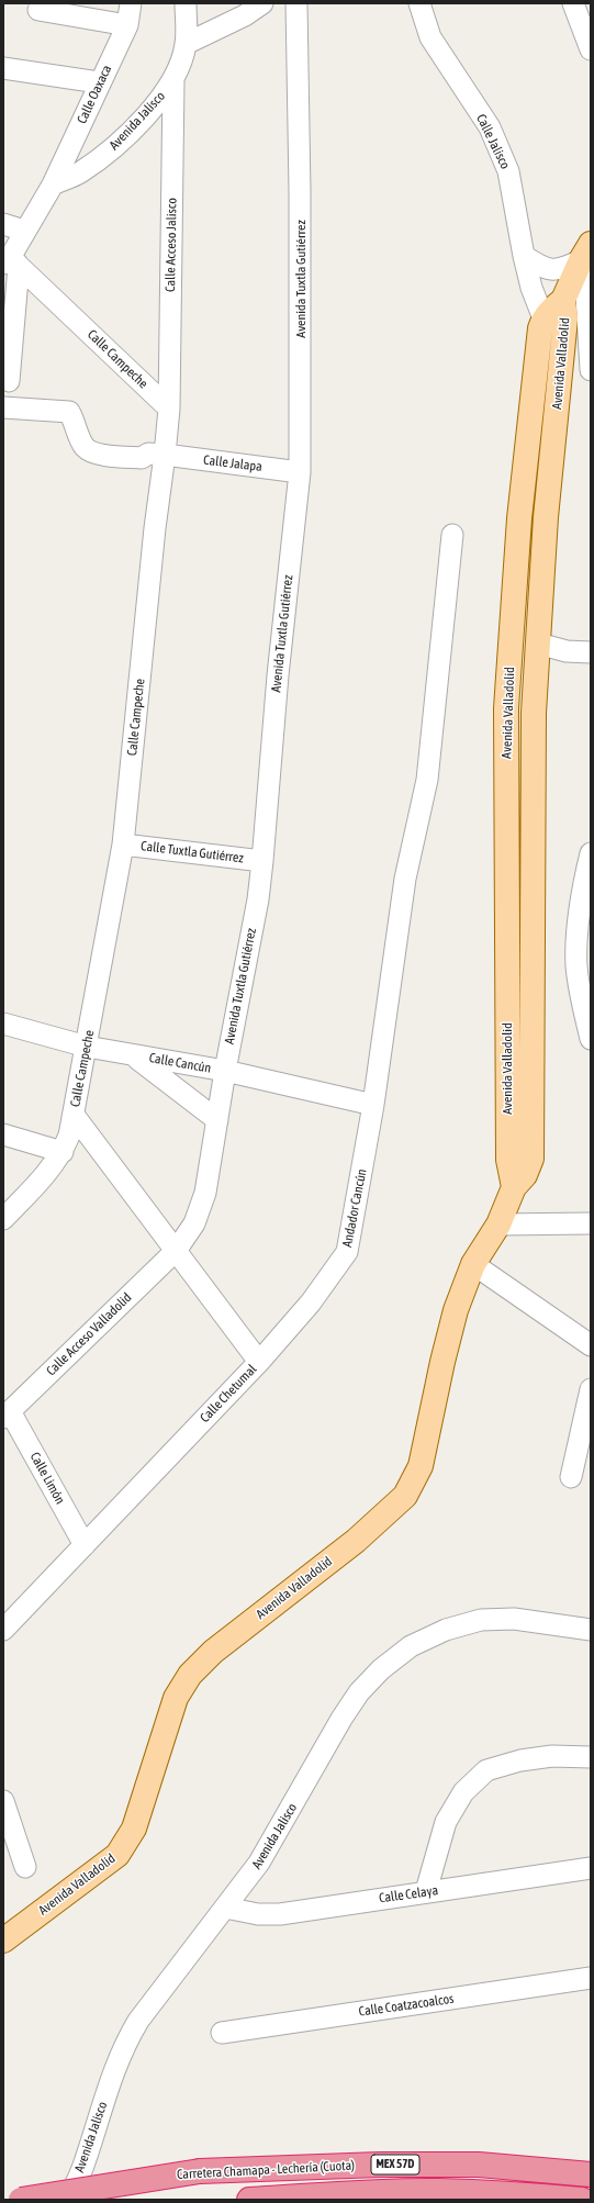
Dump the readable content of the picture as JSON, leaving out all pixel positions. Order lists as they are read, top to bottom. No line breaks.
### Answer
{"streets":{"highway":["MEX 57D","Carretera Chamapa - Lechería (Cuota)"],"main road":["Avenida Valladolid"],"street":["Calle Oaxaca","Avenida Jalisco","Calle Jalisco","Calle Acceso Jalisco","Avenida Tuxtla Gutiérrez","Calle Campeche","Calle Jalapa","Calle Tuxtla Gutiérrez","Calle Cancún","Andador Cancún","Calle Acceso Valladolid","Calle Chetumal","Calle Limón","Calle Celaya","Calle Coatzacoalcos"]},"crossings":[["Calle Oaxaca","Avenida Jalisco"],["Avenida Jalisco","Calle Acceso Jalisco"],["Avenida Jalisco","Calle Celaya"],["Calle Jalisco","Avenida Valladolid"],["Calle Acceso Jalisco","Calle Campeche"],["Avenida Tuxtla Gutiérrez","Calle Jalapa"],["Avenida Tuxtla Gutiérrez","Calle Tuxtla Gutiérrez"],["Avenida Tuxtla Gutiérrez","Calle Cancún"],["Avenida Tuxtla Gutiérrez","Calle Acceso Valladolid"],["Avenida Tuxtla Gutiérrez","Calle Chetumal"],["Calle Campeche","Calle Jalapa"],["Calle Campeche","Calle Tuxtla Gutiérrez"],["Calle Campeche","Calle Cancún"],["Calle Campeche","Calle Chetumal"],["Calle Cancún","Andador Cancún"],["Andador Cancún","Calle Chetumal"],["Calle Acceso Valladolid","Calle Chetumal"],["Calle Acceso Valladolid","Calle Limón"],["Calle Chetumal","Calle Limón"]]}
